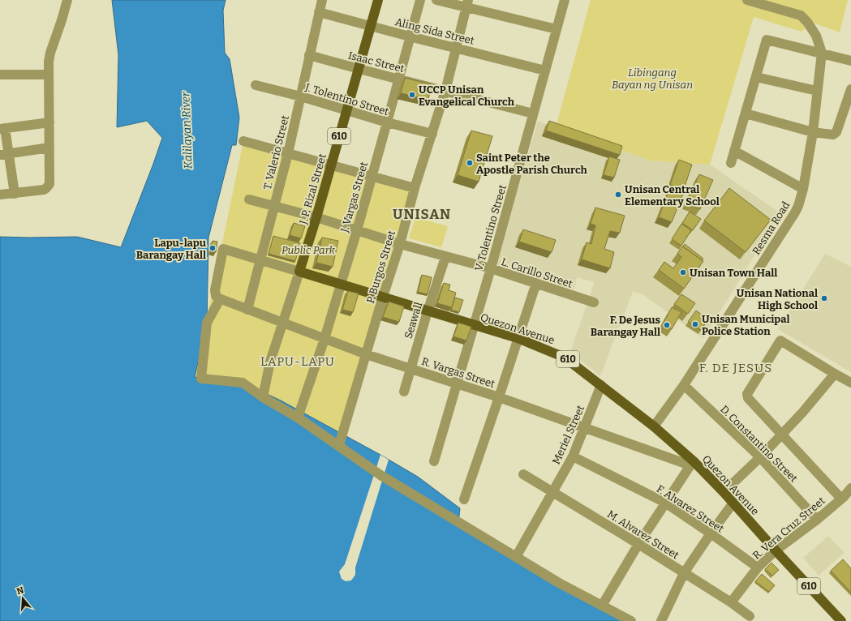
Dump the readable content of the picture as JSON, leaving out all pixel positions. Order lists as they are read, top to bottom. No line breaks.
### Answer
{"streets":{"main road":["610","J. P. Rizal Street","Quezon Avenue"],"street":["Aling Sida Street","Isaac Street","J. Tolentino Street","T. Valerio Street","J. Vargas Street","V. Tolentino Street","Resma Road","P. Burgos Street","L. Carillo Street","Seawall","R. Vargas Street","Meriel Street","D. Constantino Street","F. Alvarez Street","R. Vera Cruz Street","M. Alvarez Street"]},"crossings":[["Aling Sida Street","T. Valerio Street"],["Aling Sida Street","J. P. Rizal Street"],["Aling Sida Street","J. Vargas Street"],["Aling Sida Street","V. Tolentino Street"],["Aling Sida Street","P. Burgos Street"],["Isaac Street","T. Valerio Street"],["Isaac Street","J. P. Rizal Street"],["Isaac Street","J. Vargas Street"],["Isaac Street","V. Tolentino Street"],["Isaac Street","P. Burgos Street"],["J. Tolentino Street","T. Valerio Street"],["J. Tolentino Street","J. P. Rizal Street"],["J. Tolentino Street","J. Vargas Street"],["J. Tolentino Street","P. Burgos Street"],["610","Quezon Avenue"],["610","R. Vera Cruz Street"],["T. Valerio Street","L. Carillo Street"],["T. Valerio Street","R. Vargas Street"],["J. P. Rizal Street","L. Carillo Street"],["J. P. Rizal Street","Quezon Avenue"],["J. Vargas Street","L. Carillo Street"],["J. Vargas Street","Quezon Avenue"],["J. Vargas Street","R. Vargas Street"],["V. Tolentino Street","L. Carillo Street"],["V. Tolentino Street","Quezon Avenue"],["V. Tolentino Street","R. Vargas Street"],["Resma Road","Quezon Avenue"],["Resma Road","D. Constantino Street"],["P. Burgos Street","L. Carillo Street"],["P. Burgos Street","Quezon Avenue"],["P. Burgos Street","R. Vargas Street"],["L. Carillo Street","Seawall"],["Seawall","Quezon Avenue"],["Seawall","R. Vargas Street"],["Quezon Avenue","R. Vargas Street"],["Quezon Avenue","Meriel Street"],["Quezon Avenue","R. Vera Cruz Street"],["R. Vargas Street","Meriel Street"],["Meriel Street","F. Alvarez Street"],["Meriel Street","M. Alvarez Street"],["D. Constantino Street","R. Vera Cruz Street"],["F. Alvarez Street","R. Vera Cruz Street"],["R. Vera Cruz Street","M. Alvarez Street"]],"districts":["UNISAN","LAPU-LAPU","F. DE JESUS"],"water":["Kalilayan River"],"parks":["Libingang Bayan ng Unisan","Public Park"],"places":["UCCP Unisan Evangelical Church","Saint Peter the Apostle Parish Church","Unisan Central Elementary School","Lapu-lapu Barangay Hall","Unisan Town Hall","Unisan National High School","Unisan Municipal Police Station","F. De Jesus Barangay Hall"],"north":"top"}
